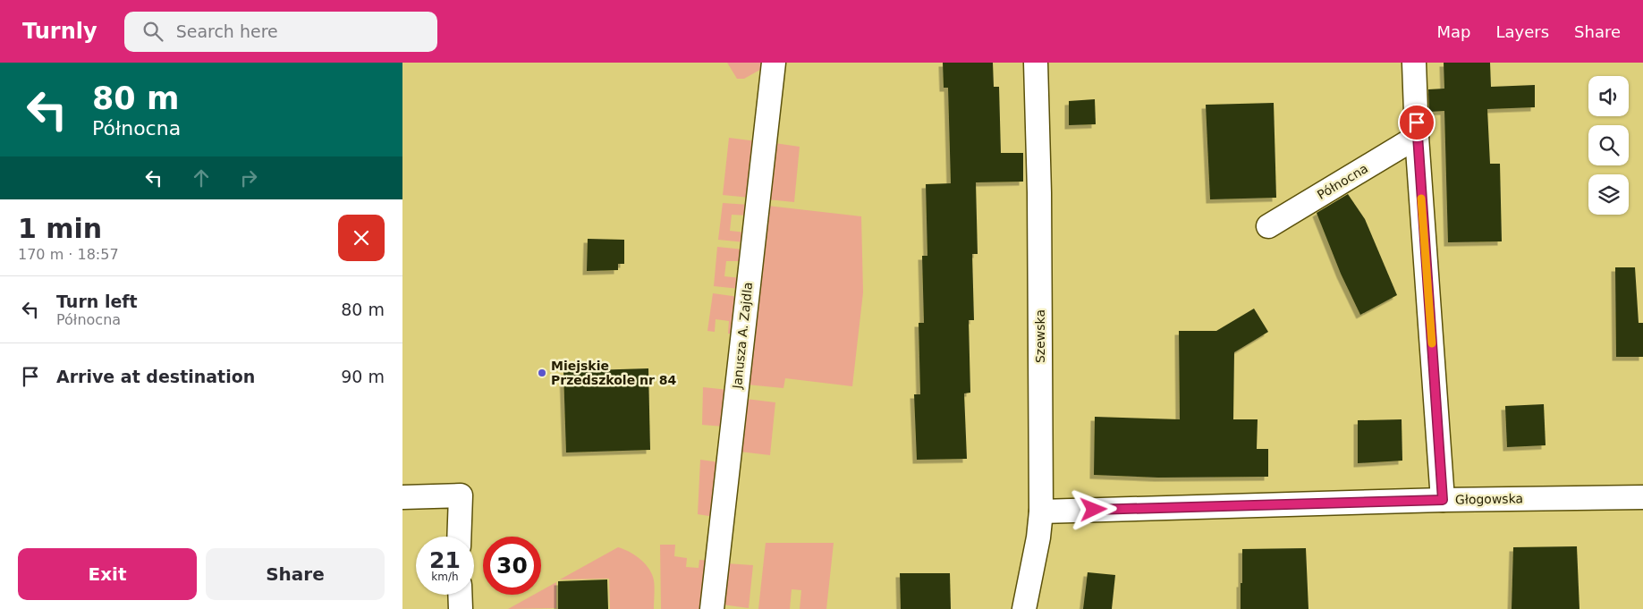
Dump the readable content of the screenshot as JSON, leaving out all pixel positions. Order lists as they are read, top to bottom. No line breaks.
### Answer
{"streets":{"street":["Północna","Janusza A. Zajdla","Szewska","Głogowska"]},"crossings":[["Szewska","Głogowska"]],"places":["Miejskie Przedszkole nr 84"],"page":{"header":"Turnly","search":"Search here","nav":["Map","Layers","Share"],"turn":["80 m","Północna"],"heading":["1 min","170 m · 18:57"],"list":[{"name":"Turn left","note":"Północna","value":"80 m"},{"name":"Arrive at destination","value":"90 m"}],"speed":"21 km/h","limit":"30","buttons":["Exit","Share"]}}
